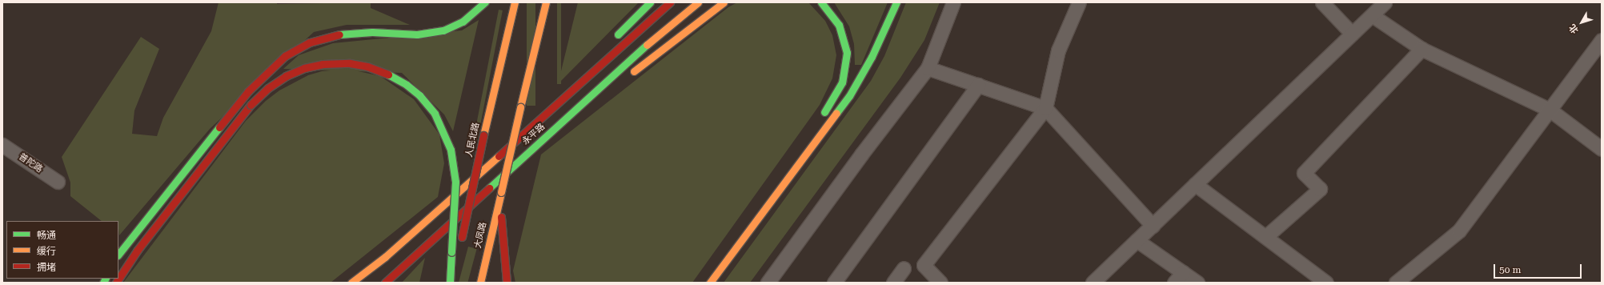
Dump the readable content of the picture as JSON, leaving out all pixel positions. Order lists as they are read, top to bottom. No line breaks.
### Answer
{"streets":{"main road":["永平路","人民北路","大凤路"],"street":["普陀路"]},"legend":["畅通","缓行","拥堵"],"scale_bar":"50 m","north":"bottom left"}
